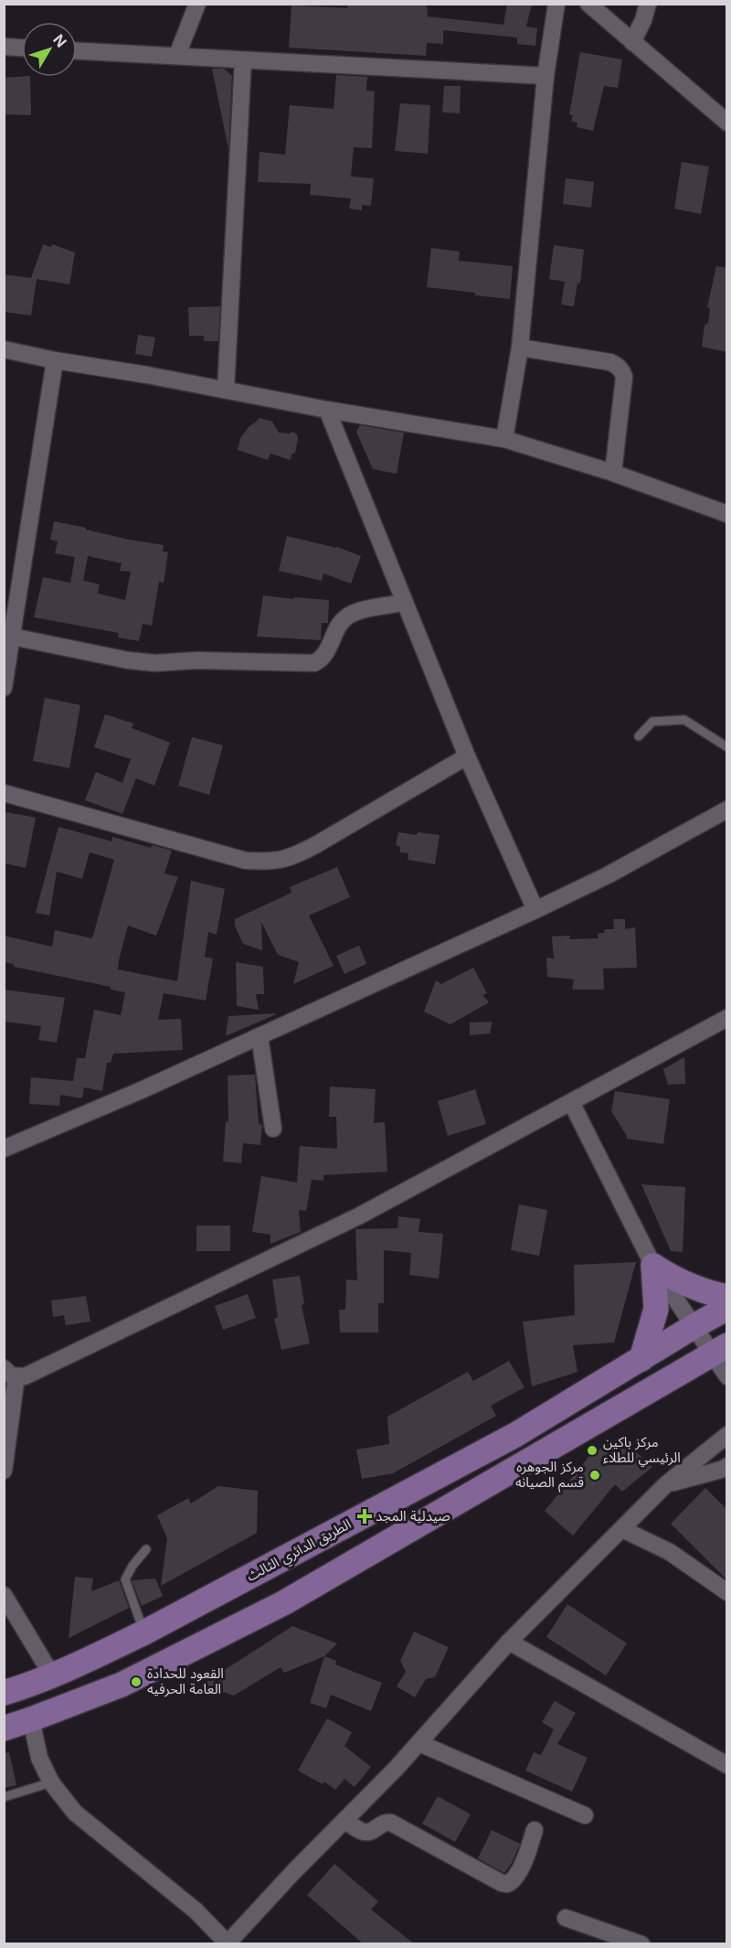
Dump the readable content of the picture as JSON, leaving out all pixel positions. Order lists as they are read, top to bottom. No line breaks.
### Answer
{"streets":{"main road":["الطريق الدائري الثالث"]},"places":{"other":["مركز باكين الرئيسي للطلاء","مركز الجوهره قسم الصيانه","القعود للحدادة العامة الحرفيه"],"health":["صيدلية المجد"]},"north":"top right"}
